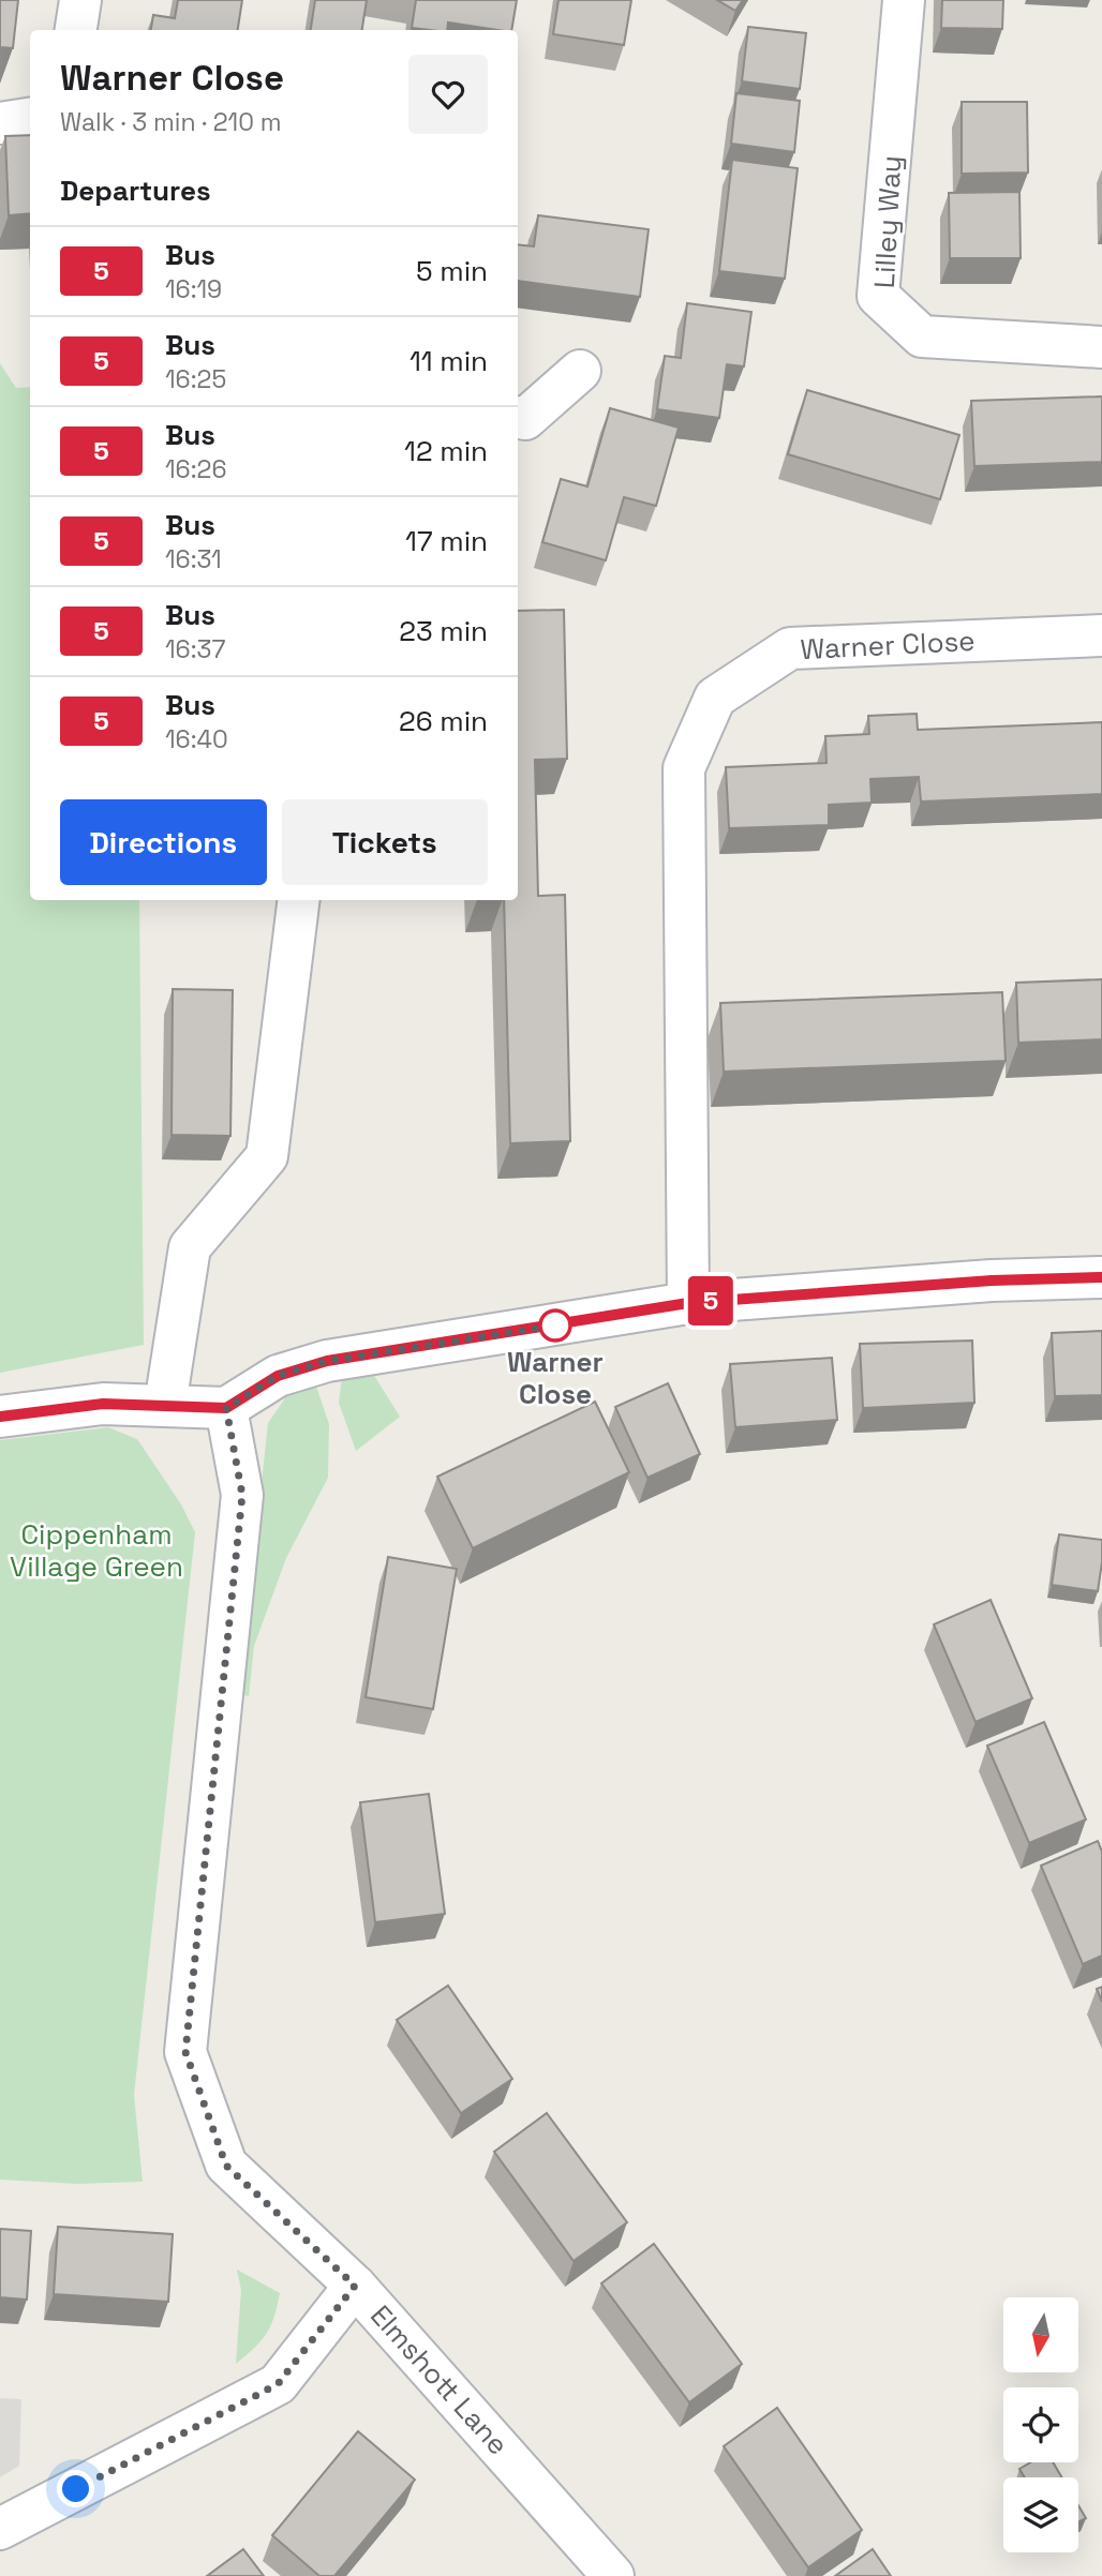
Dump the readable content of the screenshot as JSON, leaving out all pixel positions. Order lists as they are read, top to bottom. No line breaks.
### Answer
{"streets":{"street":["Lilley Way","Warner Close","Elmshott Lane"]},"parks":["Cippenham Village Green"],"places":["Warner Close"],"lines":["bus line 5"],"north":"bottom","page":{"on_map":"5","heading":[["Warner Close","Walk · 3 min · 210 m"],"Departures"],"list":[{"mark":"5","name":"Bus","note":"16:19","value":"5 min"},{"mark":"5","name":"Bus","note":"16:25","value":"11 min"},{"mark":"5","name":"Bus","note":"16:26","value":"12 min"},{"mark":"5","name":"Bus","note":"16:31","value":"17 min"},{"mark":"5","name":"Bus","note":"16:37","value":"23 min"},{"mark":"5","name":"Bus","note":"16:40","value":"26 min"}],"buttons":["Directions","Tickets"]}}
